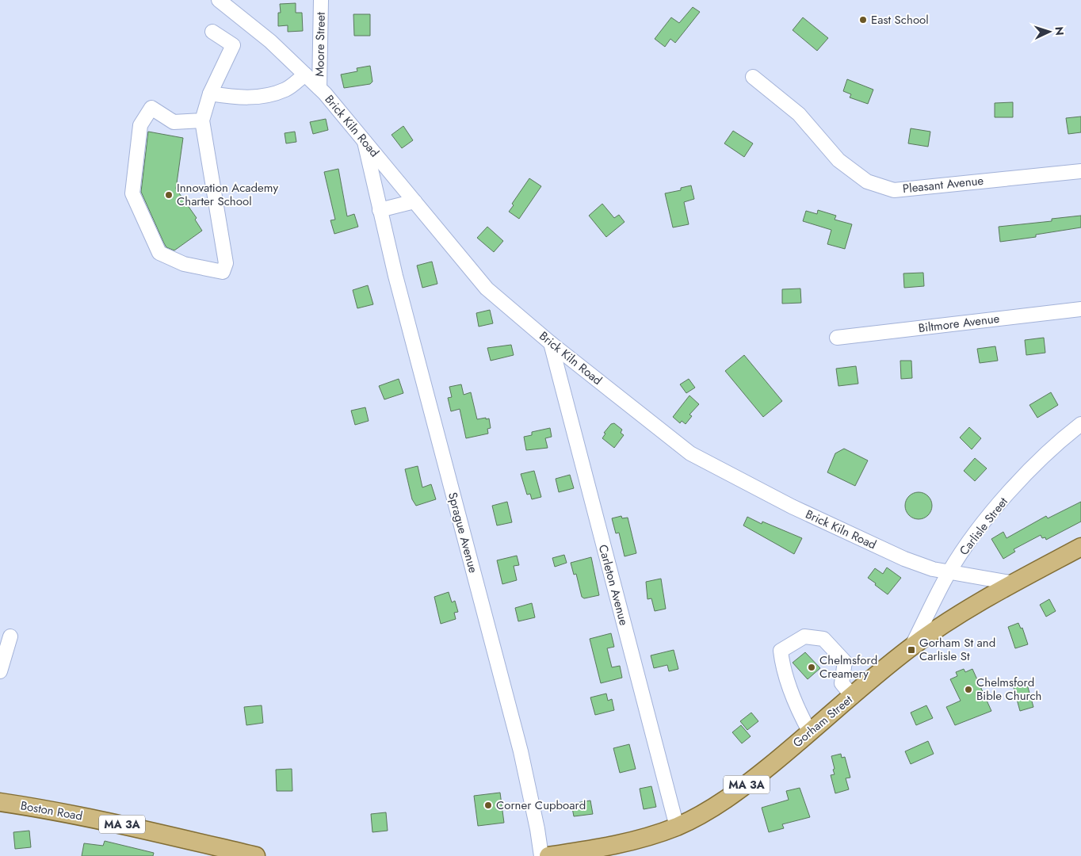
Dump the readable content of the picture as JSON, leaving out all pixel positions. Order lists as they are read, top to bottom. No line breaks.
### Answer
{"streets":{"main road":["Gorham Street","MA 3A","Boston Road"],"street":["Moore Street","Brick Kiln Road","Pleasant Avenue","Biltmore Avenue","Carlisle Street","Sprague Avenue","Carleton Avenue"]},"crossings":[["Moore Street","Brick Kiln Road"],["Brick Kiln Road","Carlisle Street"],["Brick Kiln Road","Sprague Avenue"],["Brick Kiln Road","Carleton Avenue"],["Brick Kiln Road","Gorham Street"],["Carlisle Street","Gorham Street"],["Carleton Avenue","Gorham Street"]],"places":{"other":["East School","Innovation Academy Charter School","Chelmsford Creamery","Chelmsford Bible Church","Corner Cupboard"],"transit":["Gorham St and Carlisle St"]},"north":"right"}
